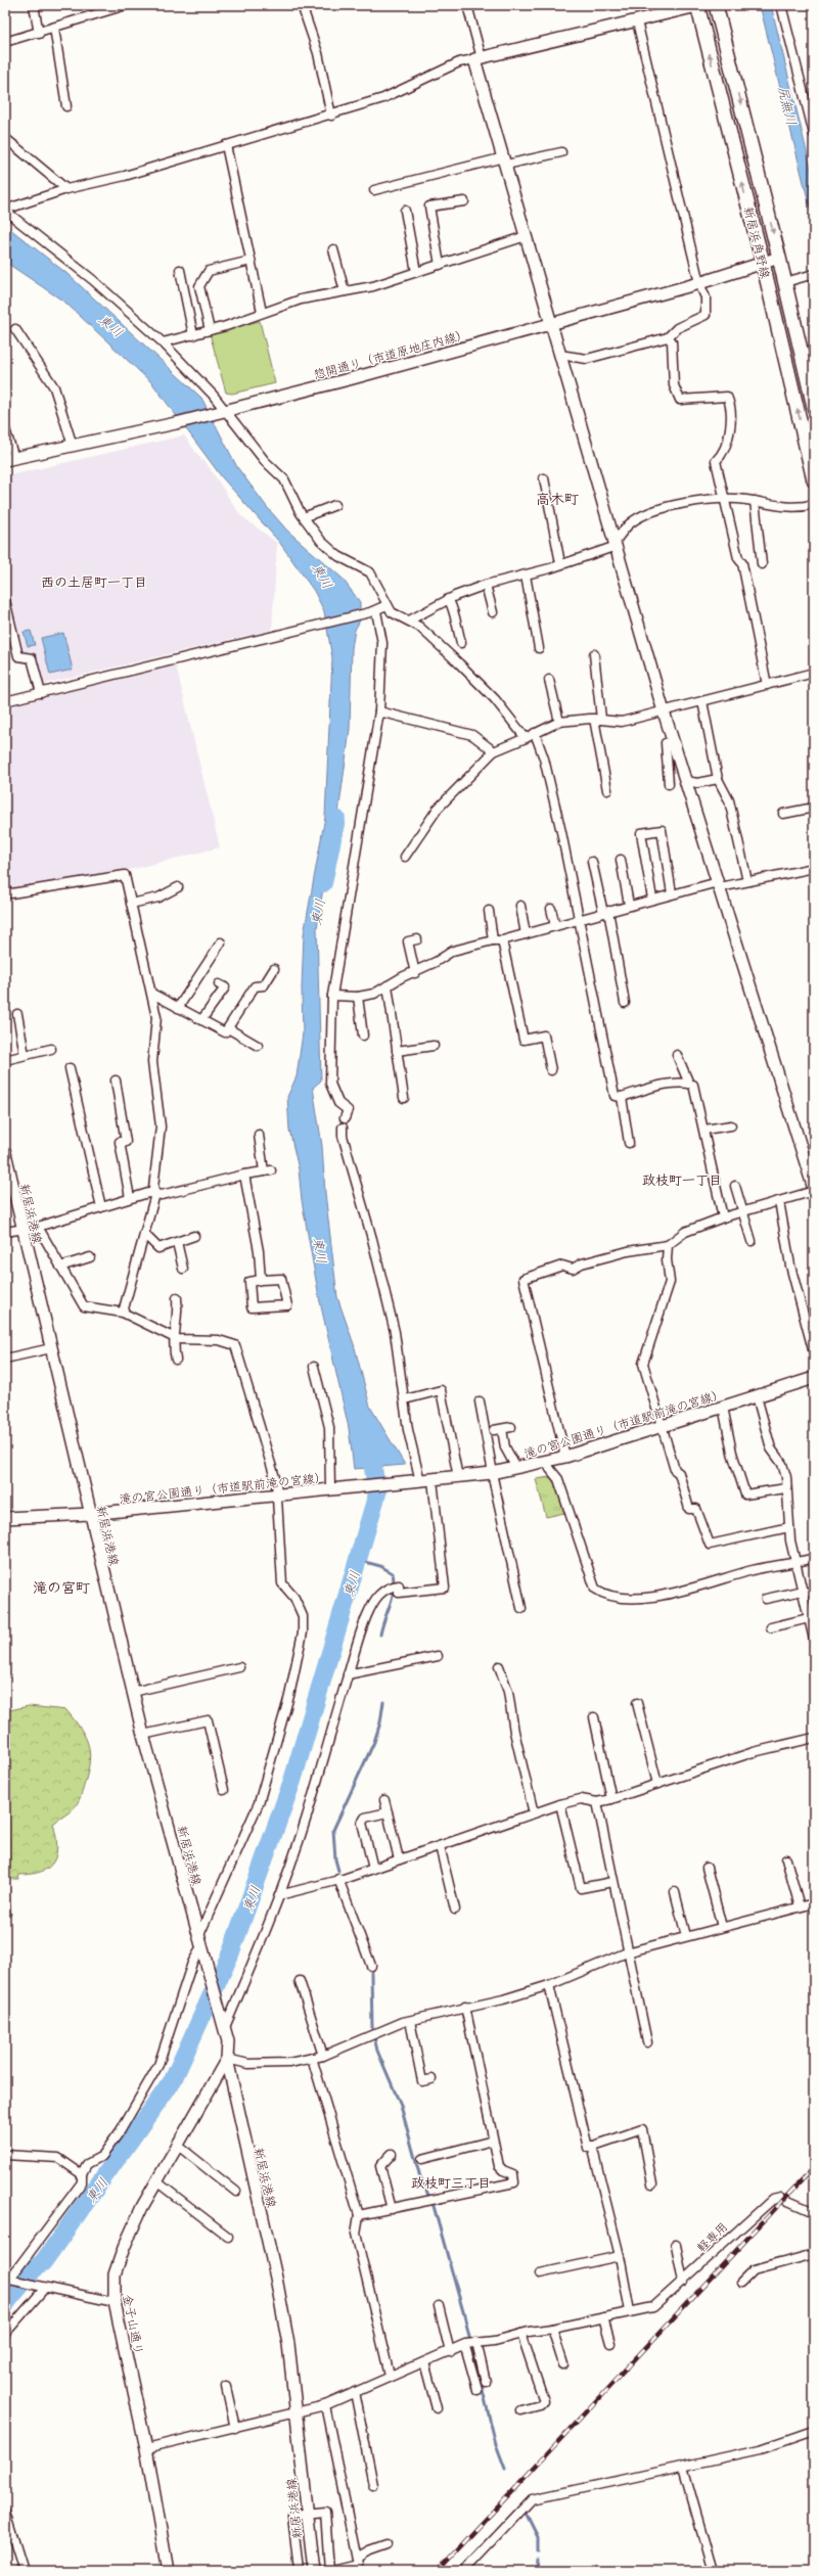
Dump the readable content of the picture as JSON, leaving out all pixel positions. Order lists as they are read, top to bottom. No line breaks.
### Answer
{"streets":{"main road":["新居浜角野線"],"street":["惣開通り（市道原地庄内線）","新居浜港線","滝の宮公園通り（市道駅前滝の宮線）","軽専用","金子山通り"]},"crossings":[["新居浜角野線","惣開通り（市道原地庄内線）"],["新居浜港線","滝の宮公園通り（市道駅前滝の宮線）"],["新居浜港線","軽専用"],["新居浜港線","金子山通り"],["軽専用","金子山通り"]],"districts":["高木町","西の土居町一丁目","政枝町一丁目","滝の宮町","政枝町三丁目"],"water":["尻無川","東川"]}
